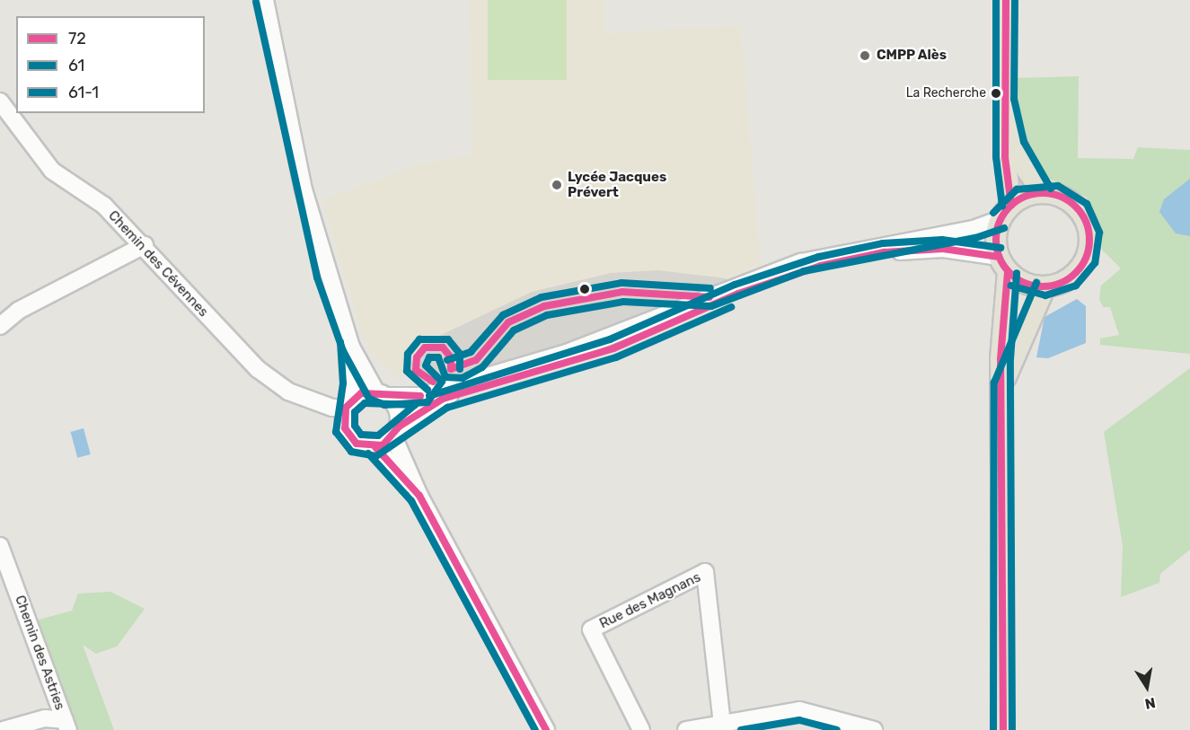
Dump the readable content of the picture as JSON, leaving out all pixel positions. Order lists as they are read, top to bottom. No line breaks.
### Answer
{"streets":{"street":["Chemin des Cévennes","Rue des Magnans","Chemin des Astries"]},"places":["CMPP Alès","La Recherche","Lycée Jacques Prévert"],"lines":["transit line 72","transit line 61","transit line 61-1"],"legend":["72","61","61-1"],"north":"bottom"}
